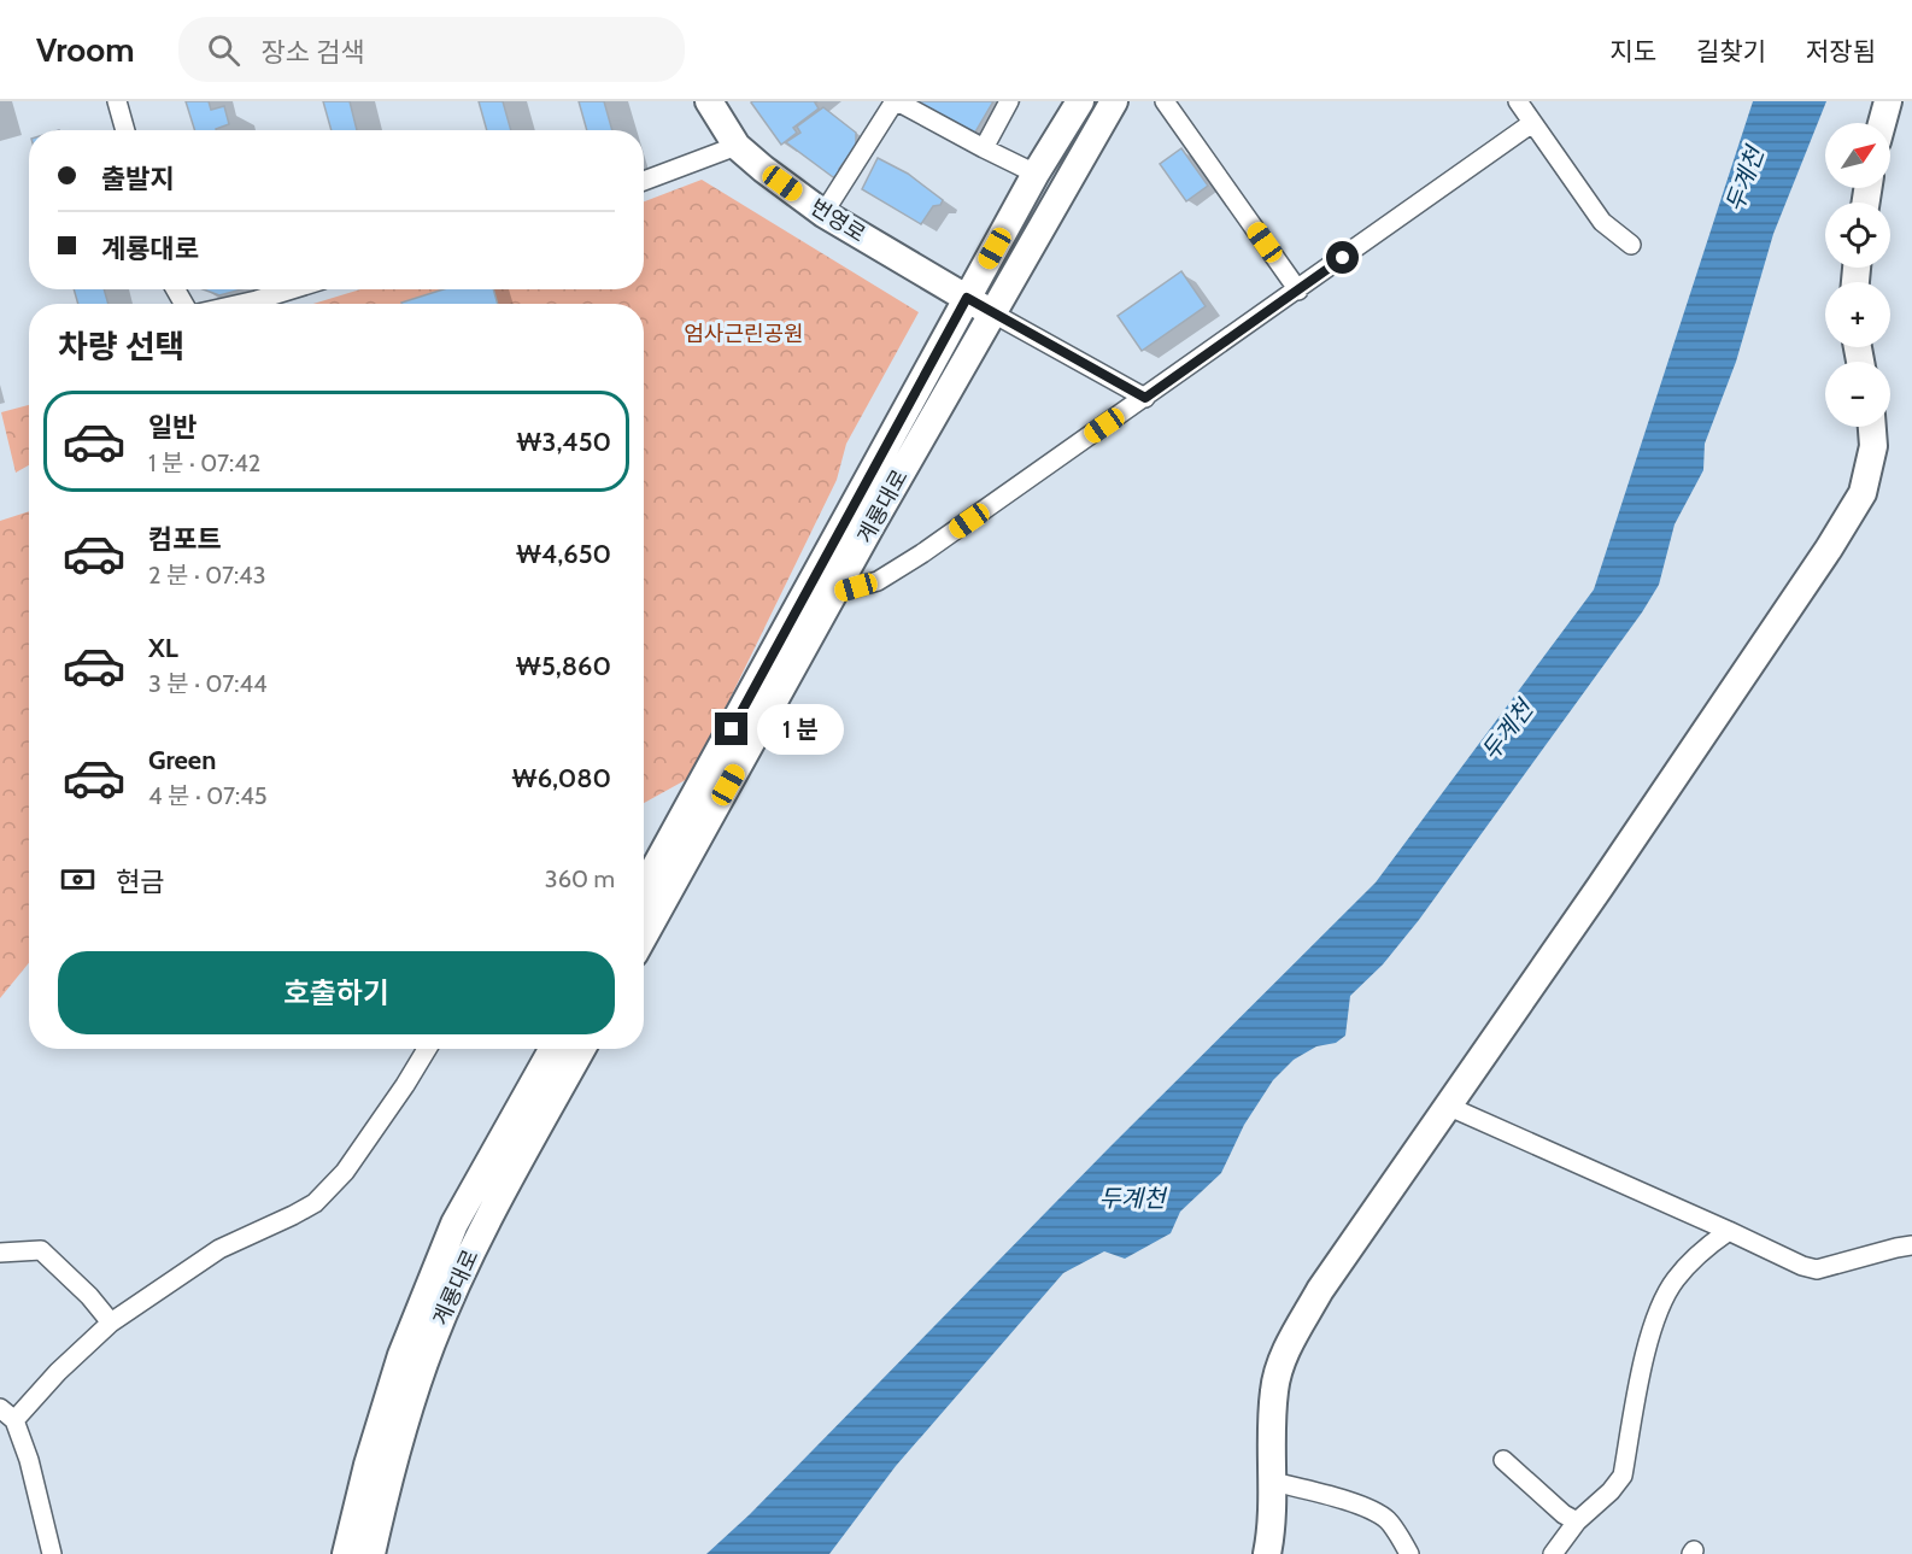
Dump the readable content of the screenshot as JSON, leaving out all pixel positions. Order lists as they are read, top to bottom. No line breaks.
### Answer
{"streets":{"main road":["번영로","계룡대로"]},"crossings":[["번영로","계룡대로"]],"water":["두계천"],"parks":["엄사근린공원"],"north":"top right","page":{"header":"Vroom","search":"장소 검색","nav":["지도","길찾기","저장됨"],"map_buttons":["+","−"],"banner":["출발지","계룡대로"],"heading":"차량 선택","list":[{"name":"일반","note":"1 분 · 07:42","value":"₩3,450"},{"name":"컴포트","note":"2 분 · 07:43","value":"₩4,650"},{"name":"XL","note":"3 분 · 07:44","value":"₩5,860"},{"name":"Green","note":"4 분 · 07:45","value":"₩6,080"}],"bubble":"1 분","pay":["현금","360 m"],"buttons":"호출하기"}}
